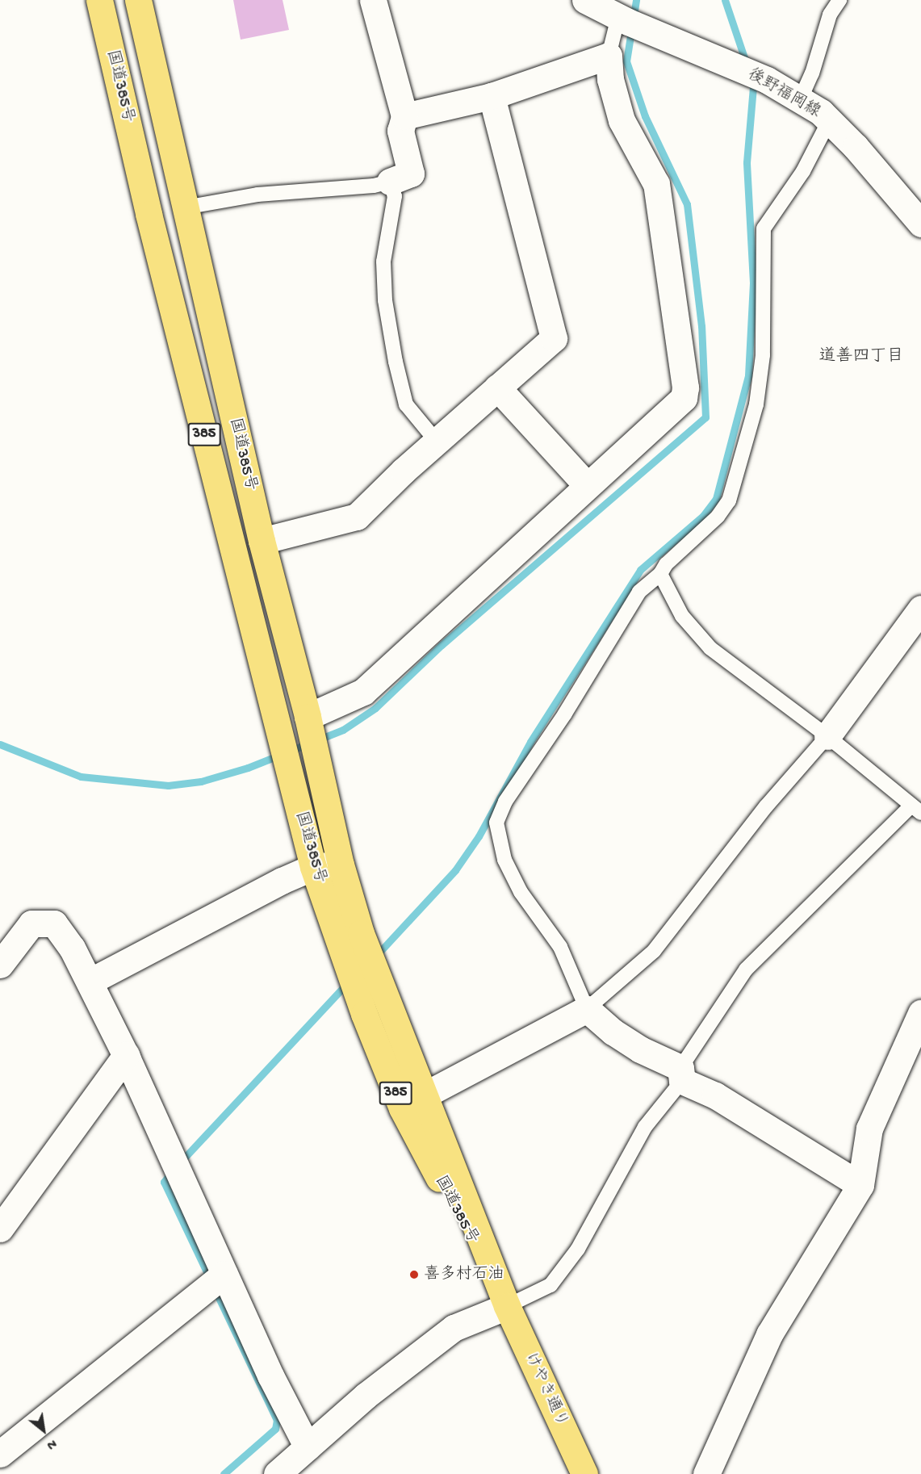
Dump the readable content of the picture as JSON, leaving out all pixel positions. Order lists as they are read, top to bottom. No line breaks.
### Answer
{"streets":{"highway":["国道385号","385","けやき通り"],"street":["後野福岡線"]},"crossings":[["国道385号","けやき通り"]],"districts":["道善四丁目"],"places":["喜多村石油"],"north":"bottom right"}
